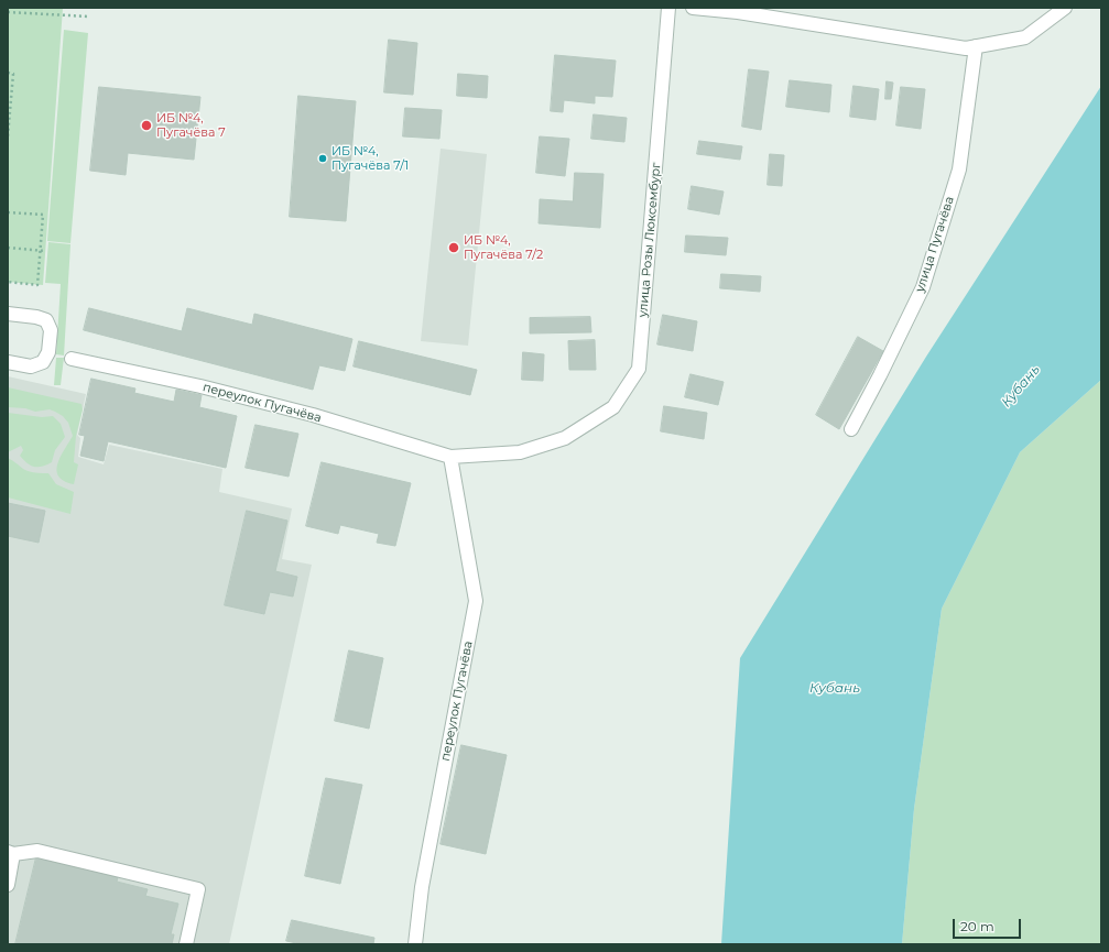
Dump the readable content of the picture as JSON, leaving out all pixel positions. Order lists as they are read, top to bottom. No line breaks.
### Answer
{"streets":{"street":["улица Розы Люксембург","улица Пугачёва","переулок Пугачёва"]},"crossings":[["улица Розы Люксембург","переулок Пугачёва"]],"water":["Кубань"],"places":["ИБ №4, Пугачёва 7","ИБ №4, Пугачёва 7/1","ИБ №4, Пугачёва 7/2"],"scale_bar":"20 m"}
